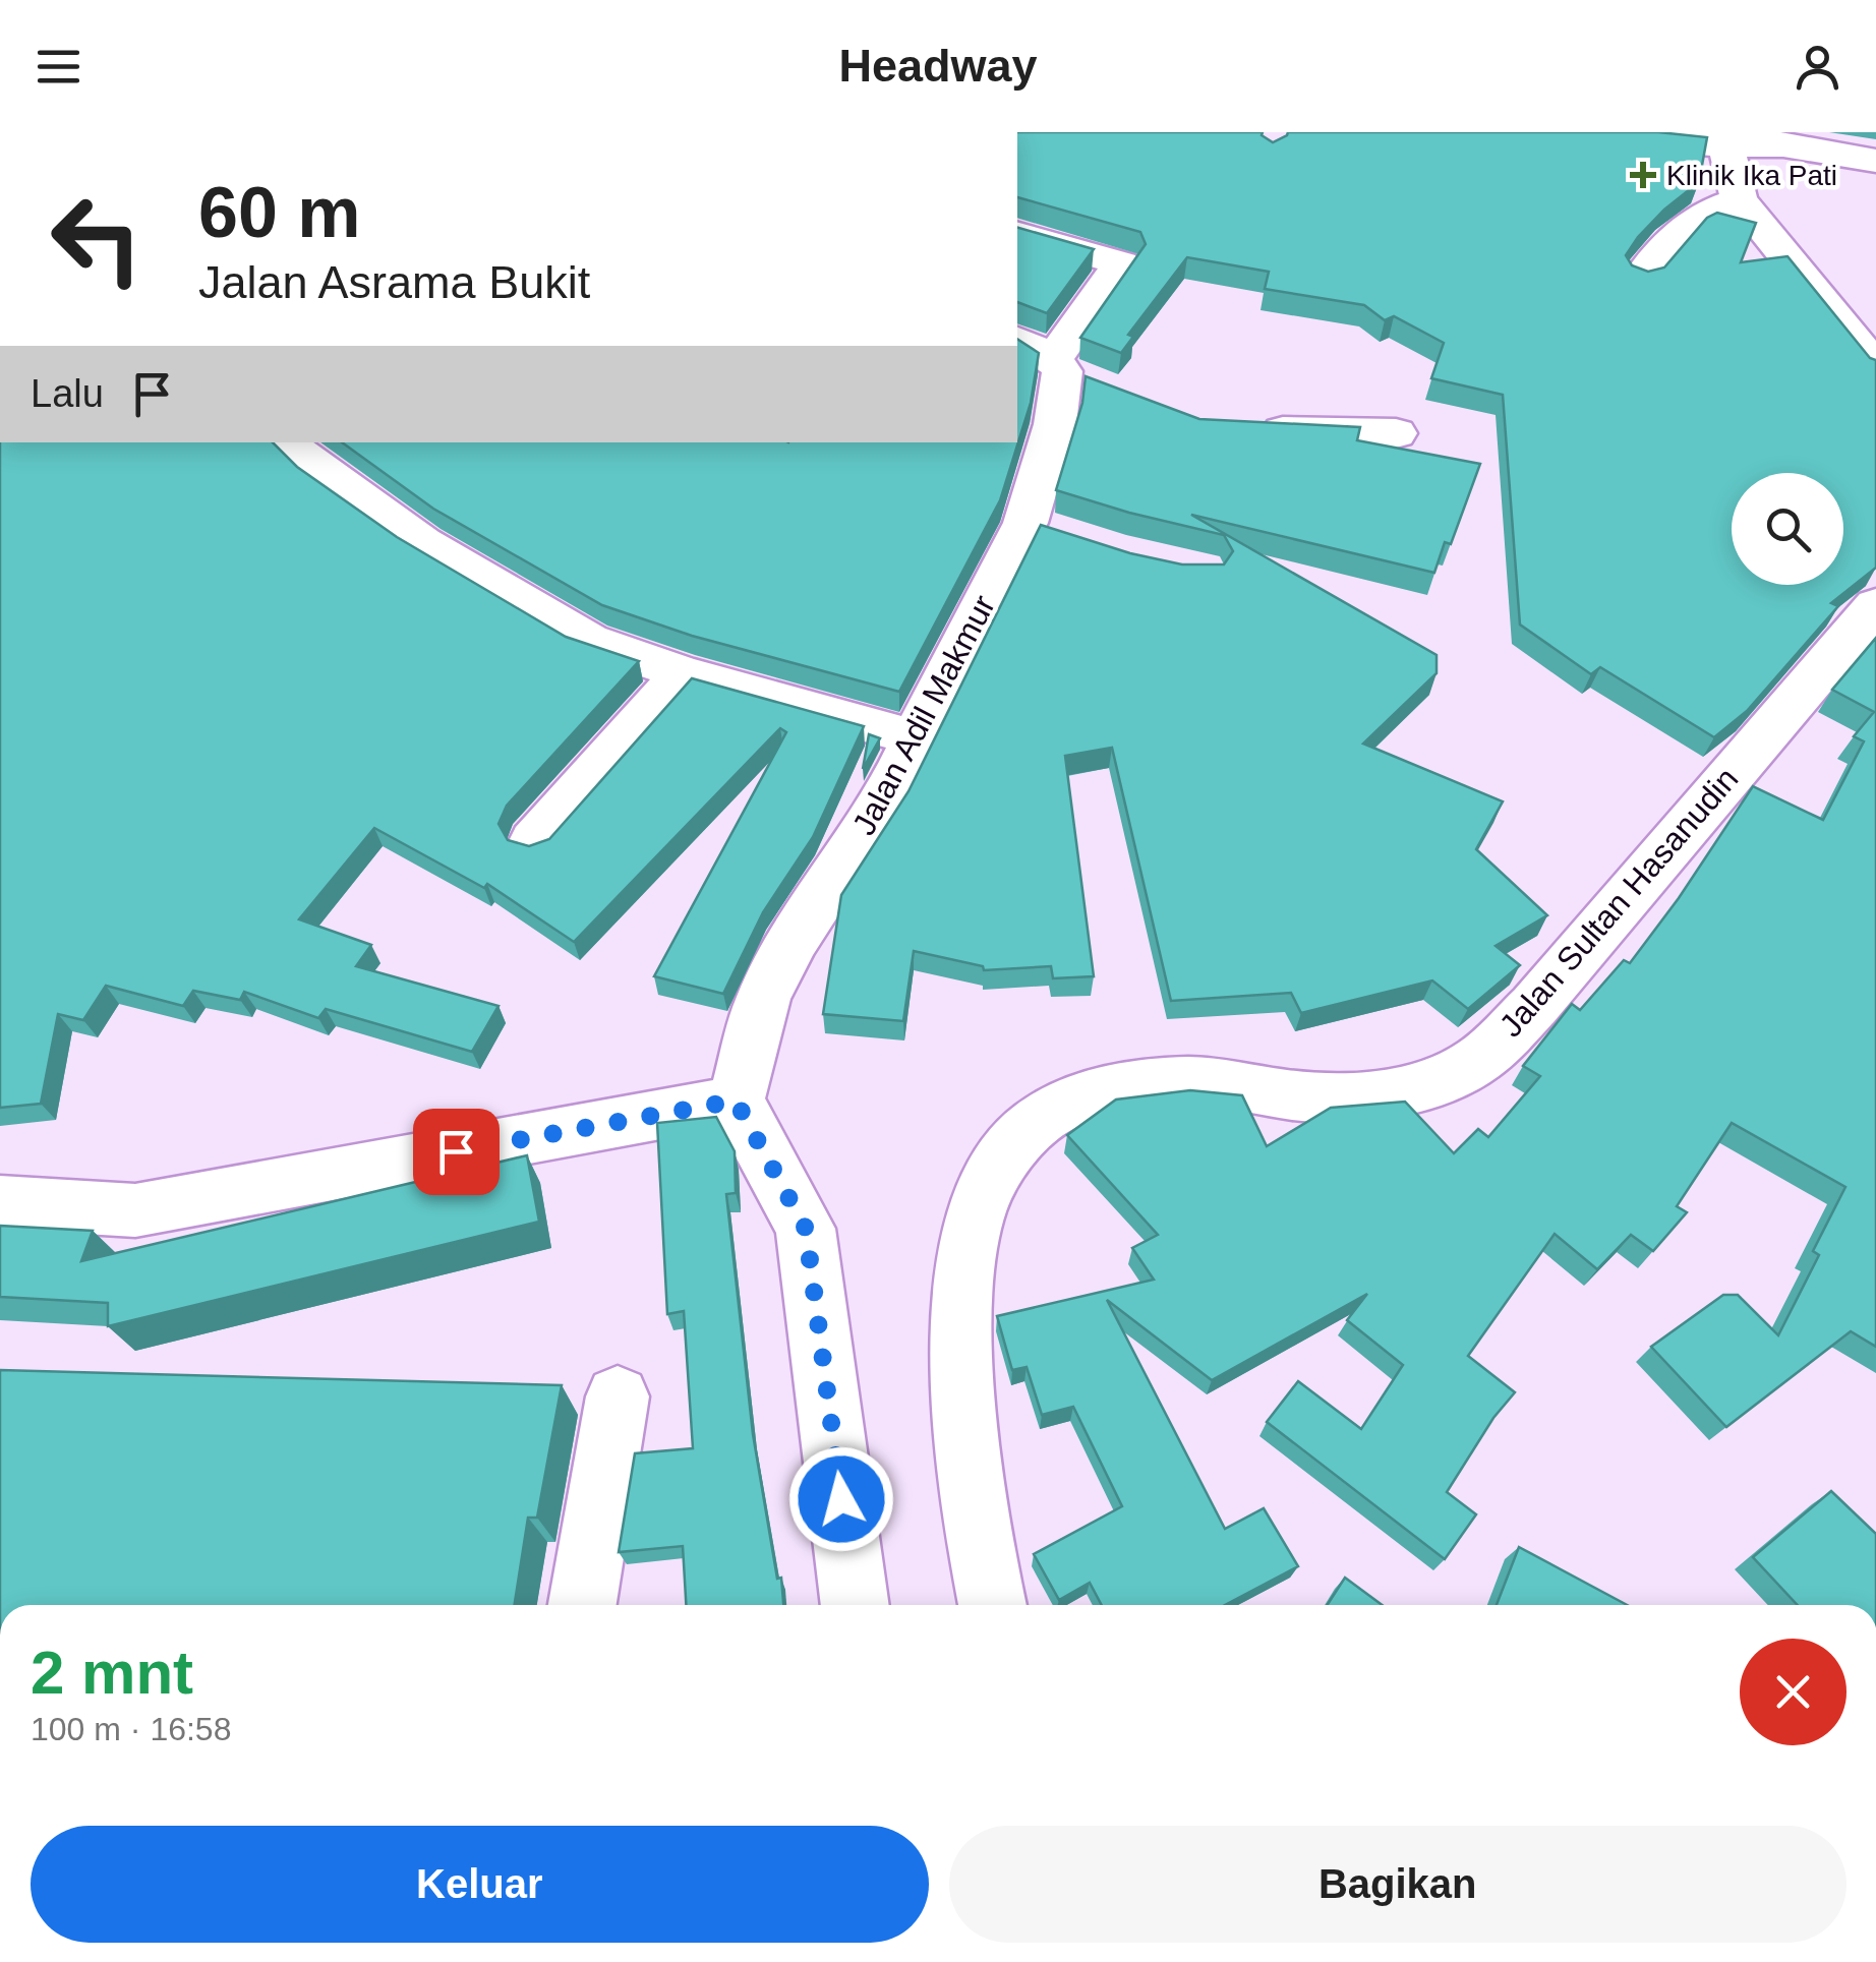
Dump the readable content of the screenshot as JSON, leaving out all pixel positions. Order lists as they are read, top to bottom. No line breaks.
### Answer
{"streets":{"street":["Jalan Adil Makmur","Jalan Sultan Hasanudin"]},"places":{"health":["Klinik Ika Pati"]},"page":{"header":"Headway","turn":["60 m","Jalan Asrama Bukit"],"then":"Lalu","heading":["2 mnt","100 m · 16:58"],"buttons":["Keluar","Bagikan"]}}
